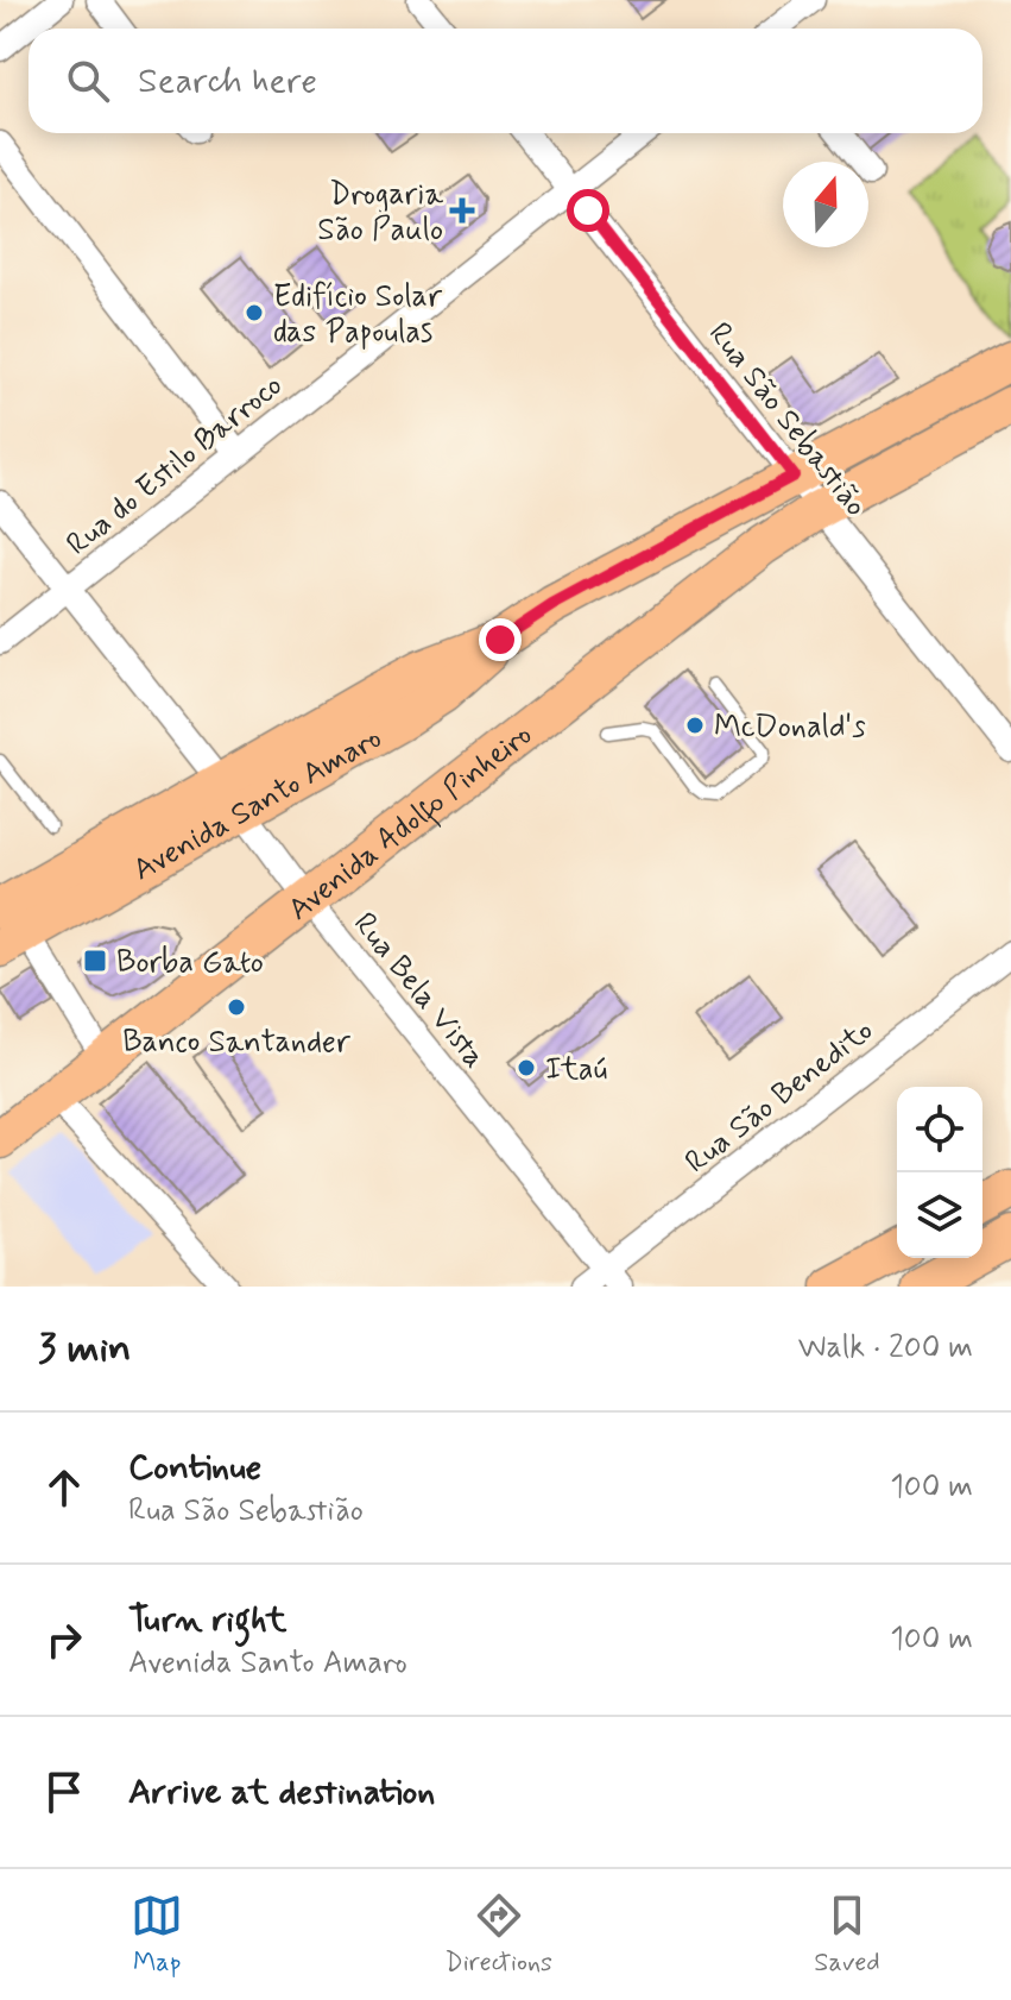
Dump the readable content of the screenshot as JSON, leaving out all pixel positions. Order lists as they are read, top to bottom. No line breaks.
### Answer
{"streets":{"main road":["Avenida Santo Amaro","Avenida Adolfo Pinheiro"],"street":["Rua São Sebastião","Rua do Estilo Barroco","Rua Bela Vista","Rua São Benedito"]},"crossings":[["Rua São Sebastião","Rua do Estilo Barroco"],["Rua São Sebastião","Avenida Santo Amaro"],["Rua São Sebastião","Avenida Adolfo Pinheiro"],["Rua do Estilo Barroco","Rua Bela Vista"],["Avenida Santo Amaro","Rua Bela Vista"],["Avenida Adolfo Pinheiro","Rua Bela Vista"],["Rua Bela Vista","Rua São Benedito"]],"places":{"health":["Drogaria São Paulo"],"other":["Edifício Solar das Papoulas","McDonald's","Banco Santander","Itaú"],"transit":["Borba Gato"]},"north":"top","page":{"search":"Search here","heading":["3 min","Walk · 200 m"],"list":[["Continue","Rua São Sebastião","100 m"],["Turn right","Avenida Santo Amaro","100 m"],"Arrive at destination"],"nav":["Map","Directions","Saved"]}}
